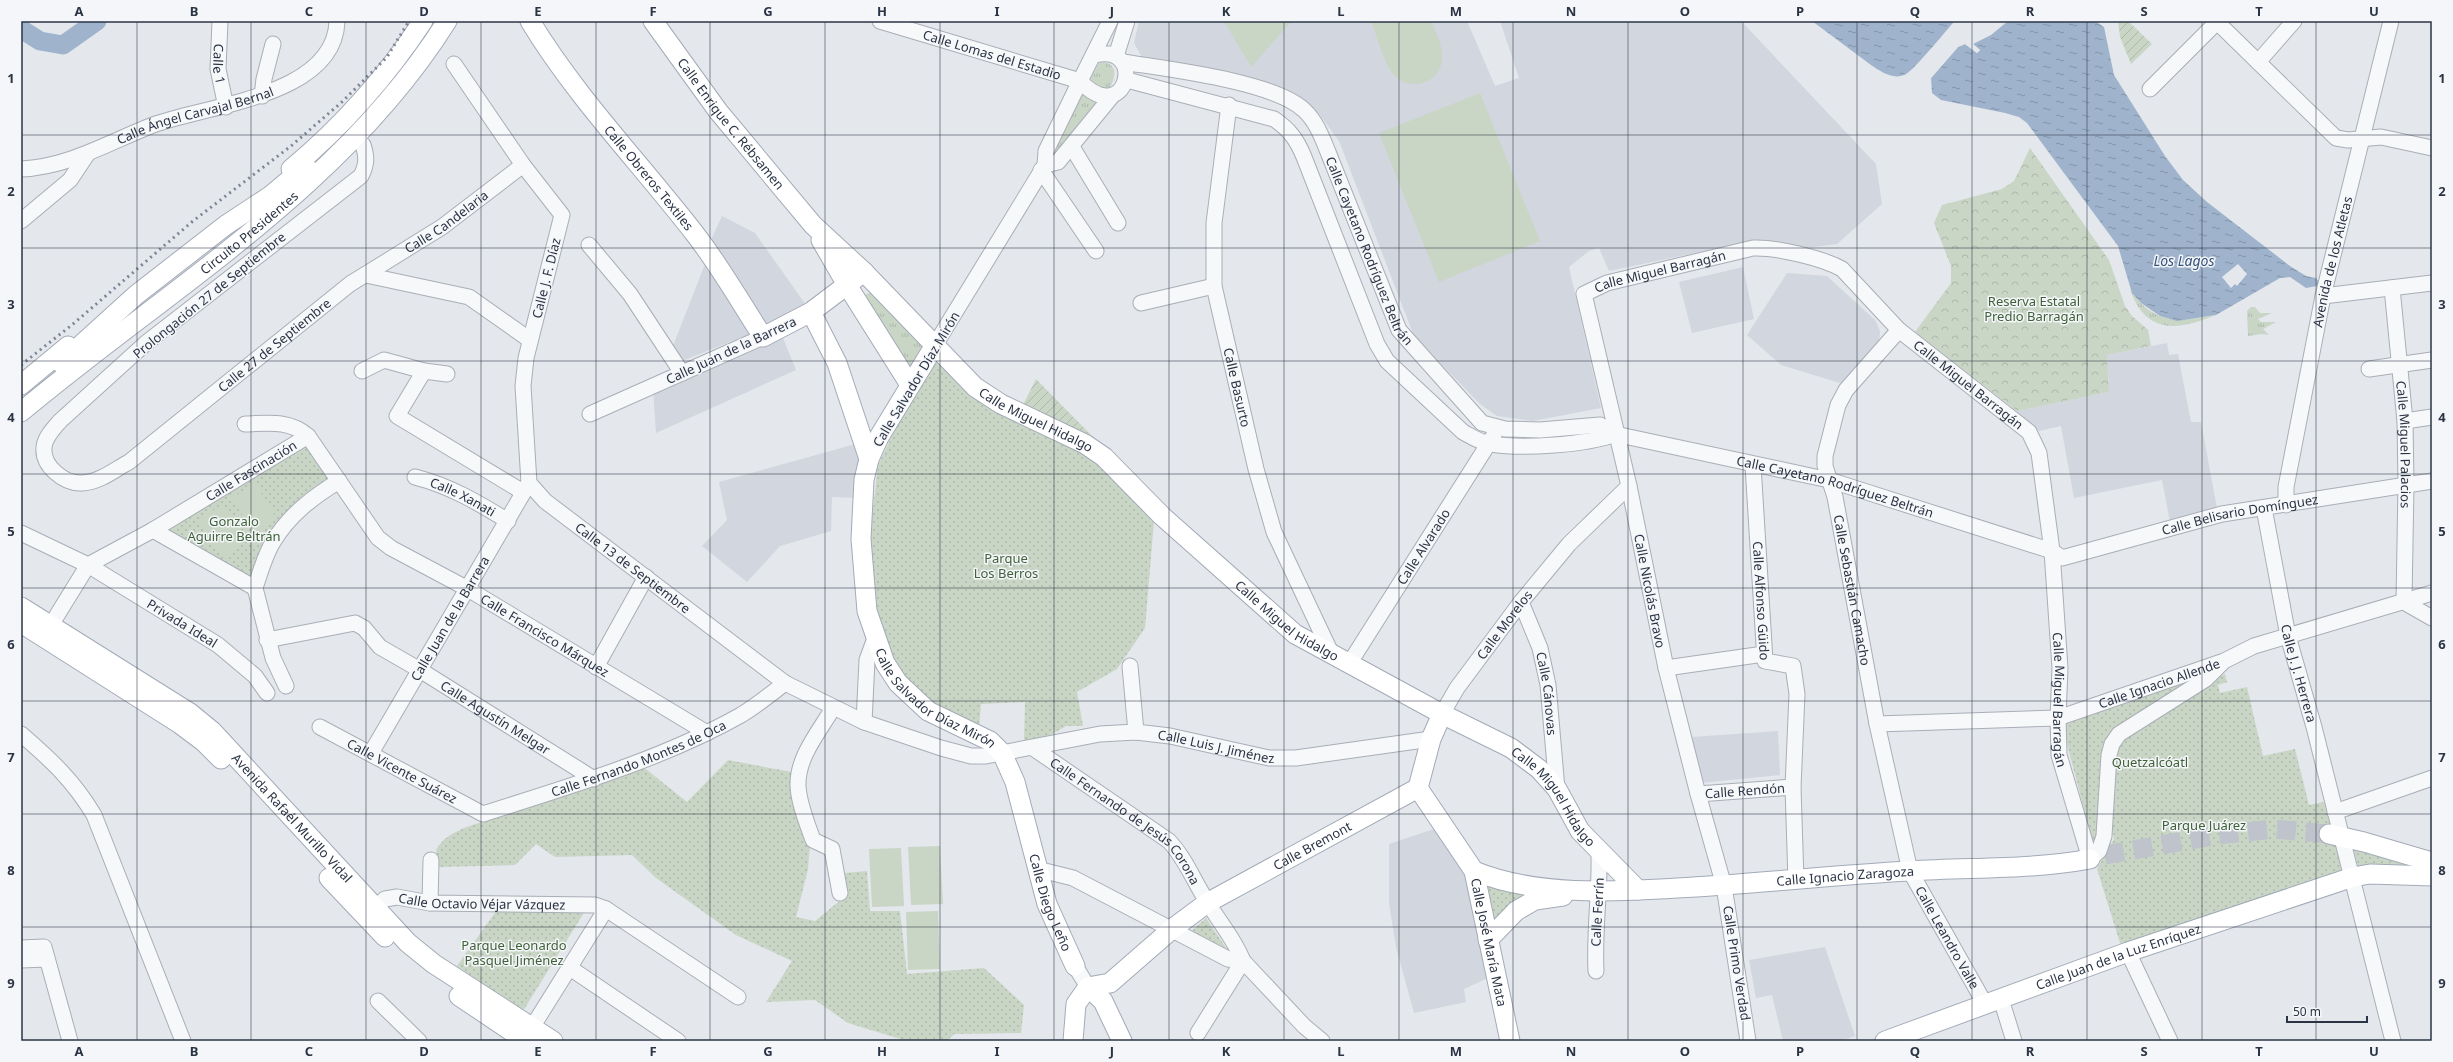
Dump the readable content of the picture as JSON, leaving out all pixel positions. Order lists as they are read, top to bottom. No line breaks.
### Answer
{"streets":{"main road":["Calle Enrique C. Rébsamen","Calle Obreros Textiles","Circuito Presidentes","Calle Juan de la Barrera","Calle Salvador Díaz Mirón","Calle Miguel Hidalgo","Calle Morelos","Avenida Rafaél Murillo Vidal","Calle Bremont","Calle Ignacio Zaragoza","Calle Diego Leño","Calle José María Mata","Calle Juan de la Luz Enríquez"],"street":["Calle Lomas del Estadio","Calle 1","Calle Ángel Carvajal Bernal","Calle Candelaria","Calle Cayetano Rodríguez Beltrán","Avenida de los Atletas","Calle Miguel Barragán","Calle J. F. Díaz","Prolongación 27 de Septiembre","Calle 27 de Septiembre","Calle Basurto","Calle Miguel Palacios","Calle Fascinación","Calle Xanati","Calle Belisario Domínguez","Calle Alvarado","Calle 13 de Septiembre","Calle Sebastián Camacho","Calle Nicolás Bravo","Calle Alfonso Güido","Privada Ideal","Calle Francisco Márquez","Calle J. J. Herrera","Calle Ignacio Allende","Calle Cánovas","Calle Agustín Melgar","Calle Luis J. Jiménez","Calle Fernando Montes de Oca","Calle Vicente Suárez","Calle Rendón","Calle Fernando de Jesús Corona","Calle Octavio Véjar Vázquez","Calle Ferrín","Calle Leandro Valle","Calle Primo Verdad"]},"crossings":[["Calle Lomas del Estadio","Calle Cayetano Rodríguez Beltrán"],["Calle Lomas del Estadio","Calle Salvador Díaz Mirón"],["Calle 1","Calle Ángel Carvajal Bernal"],["Calle Enrique C. Rébsamen","Calle Juan de la Barrera"],["Calle Enrique C. Rébsamen","Calle Salvador Díaz Mirón"],["Calle Enrique C. Rébsamen","Calle Miguel Hidalgo"],["Calle Obreros Textiles","Calle Juan de la Barrera"],["Calle Candelaria","Calle J. F. Díaz"],["Calle Candelaria","Calle 27 de Septiembre"],["Calle Cayetano Rodríguez Beltrán","Calle Miguel Barragán"],["Calle Cayetano Rodríguez Beltrán","Calle Salvador Díaz Mirón"],["Calle Cayetano Rodríguez Beltrán","Calle Basurto"],["Calle Cayetano Rodríguez Beltrán","Calle Belisario Domínguez"],["Calle Cayetano Rodríguez Beltrán","Calle Alvarado"],["Calle Cayetano Rodríguez Beltrán","Calle Sebastián Camacho"],["Calle Cayetano Rodríguez Beltrán","Calle Nicolás Bravo"],["Calle Cayetano Rodríguez Beltrán","Calle Alfonso Güido"],["Avenida de los Atletas","Calle Belisario Domínguez"],["Calle Miguel Barragán","Calle Belisario Domínguez"],["Calle Miguel Barragán","Calle Sebastián Camacho"],["Calle Miguel Barragán","Calle Nicolás Bravo"],["Calle Miguel Barragán","Calle Ignacio Allende"],["Calle Miguel Barragán","Calle Ignacio Zaragoza"],["Prolongación 27 de Septiembre","Calle 27 de Septiembre"],["Calle Juan de la Barrera","Calle Xanati"],["Calle Juan de la Barrera","Calle 13 de Septiembre"],["Calle Juan de la Barrera","Calle Francisco Márquez"],["Calle Juan de la Barrera","Calle Agustín Melgar"],["Calle Juan de la Barrera","Calle Vicente Suárez"],["Calle Salvador Díaz Mirón","Calle Miguel Hidalgo"],["Calle Salvador Díaz Mirón","Calle 13 de Septiembre"],["Calle Salvador Díaz Mirón","Calle Luis J. Jiménez"],["Calle Salvador Díaz Mirón","Calle Diego Leño"],["Calle Basurto","Calle Miguel Hidalgo"],["Calle Miguel Hidalgo","Calle Alvarado"],["Calle Miguel Hidalgo","Calle Morelos"],["Calle Miguel Hidalgo","Calle Cánovas"],["Calle Miguel Hidalgo","Calle Ignacio Zaragoza"],["Calle Miguel Hidalgo","Calle Ferrín"],["Calle Miguel Palacios","Calle Belisario Domínguez"],["Calle Miguel Palacios","Calle Ignacio Allende"],["Calle Fascinación","Privada Ideal"],["Calle Belisario Domínguez","Calle J. J. Herrera"],["Calle 13 de Septiembre","Calle Luis J. Jiménez"],["Calle 13 de Septiembre","Calle Fernando Montes de Oca"],["Calle 13 de Septiembre","Calle Diego Leño"],["Calle Sebastián Camacho","Calle Ignacio Allende"],["Calle Sebastián Camacho","Calle Ignacio Zaragoza"],["Calle Sebastián Camacho","Calle Leandro Valle"],["Calle Nicolás Bravo","Calle Morelos"],["Calle Nicolás Bravo","Calle Rendón"],["Calle Nicolás Bravo","Calle Ignacio Zaragoza"],["Calle Nicolás Bravo","Calle Primo Verdad"],["Calle Alfonso Güido","Calle Rendón"],["Calle Alfonso Güido","Calle Ignacio Zaragoza"],["Calle Morelos","Calle Cánovas"],["Calle Morelos","Calle Luis J. Jiménez"],["Calle Morelos","Calle Bremont"],["Calle Morelos","Calle José María Mata"],["Calle Francisco Márquez","Calle Fernando Montes de Oca"],["Calle J. J. Herrera","Calle Ignacio Allende"],["Calle J. J. Herrera","Calle Juan de la Luz Enríquez"],["Calle Agustín Melgar","Calle Fernando Montes de Oca"],["Calle Luis J. Jiménez","Calle Fernando de Jesús Corona"],["Calle Luis J. Jiménez","Calle Diego Leño"],["Calle Fernando Montes de Oca","Calle Vicente Suárez"],["Avenida Rafaél Murillo Vidal","Calle Octavio Véjar Vázquez"],["Calle Fernando de Jesús Corona","Calle Bremont"],["Calle Bremont","Calle Diego Leño"],["Calle Bremont","Calle José María Mata"],["Calle Ignacio Zaragoza","Calle Ferrín"],["Calle Ignacio Zaragoza","Calle Leandro Valle"],["Calle Ignacio Zaragoza","Calle José María Mata"],["Calle Ignacio Zaragoza","Calle Primo Verdad"],["Calle Leandro Valle","Calle Juan de la Luz Enríquez"]],"water":["Los Lagos"],"parks":["Reserva Estatal Predio Barragán","Gonzalo Aguirre Beltrán","Parque Los Berros","Quetzalcóatl","Parque Juárez","Parque Leonardo Pasquel Jiménez"],"scale_bar":"50 m","grid":{"columns":["A","B","C","D","E","F","G","H","I","J","K","L","M","N","O","P","Q","R","S","T","U"],"rows":["1","2","3","4","5","6","7","8","9"]}}
